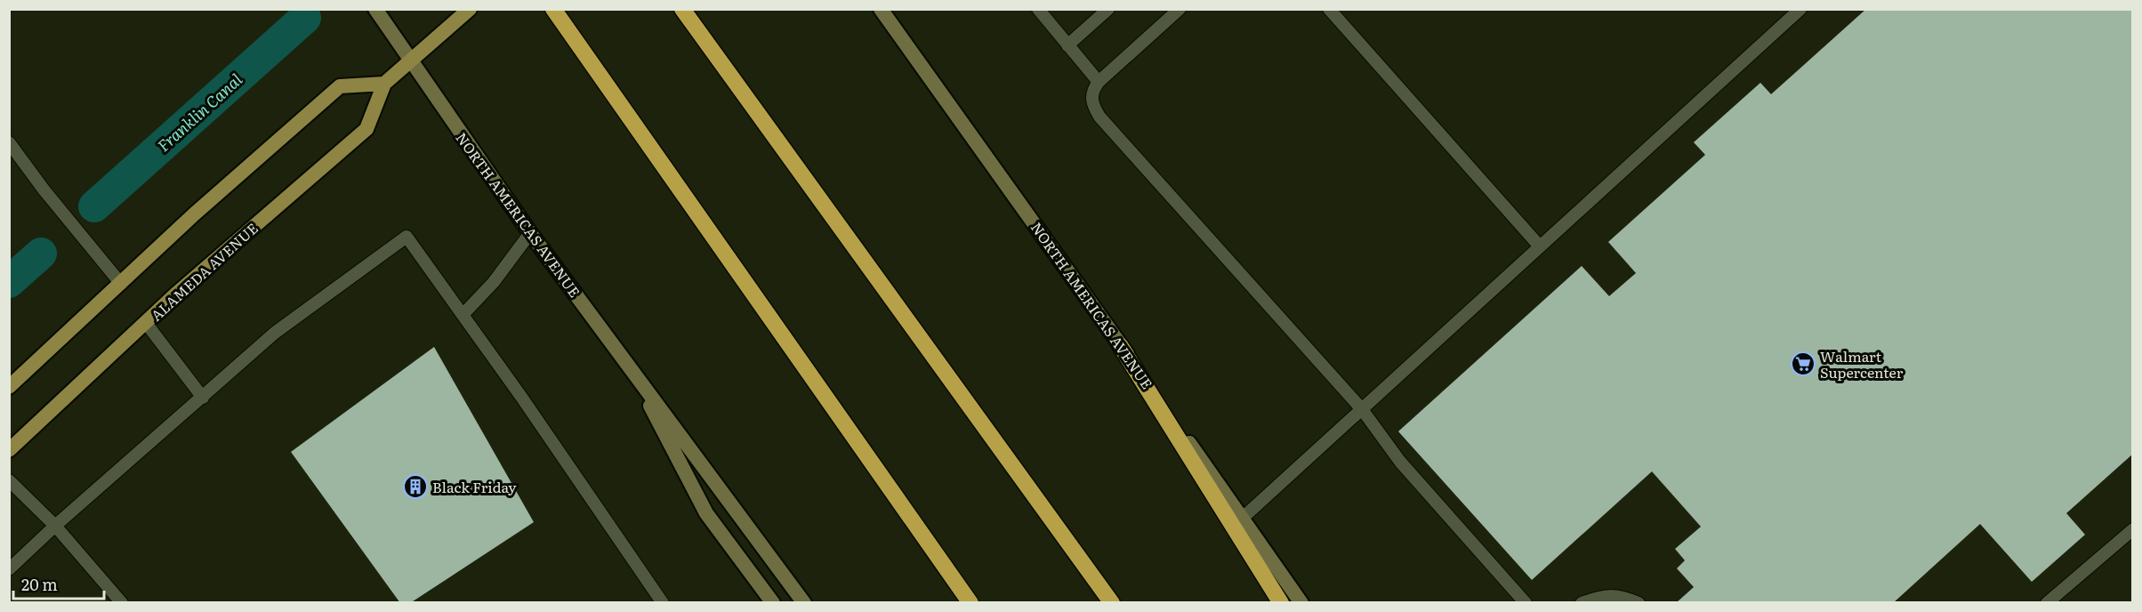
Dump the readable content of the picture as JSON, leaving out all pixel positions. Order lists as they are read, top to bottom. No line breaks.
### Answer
{"streets":{"main road":["NORTH AMERICAS AVENUE","ALAMEDA AVENUE"]},"water":["Franklin Canal"],"places":{"supermarket":["Walmart Supercenter"],"building":["Black Friday"]},"scale_bar":"20 m"}
